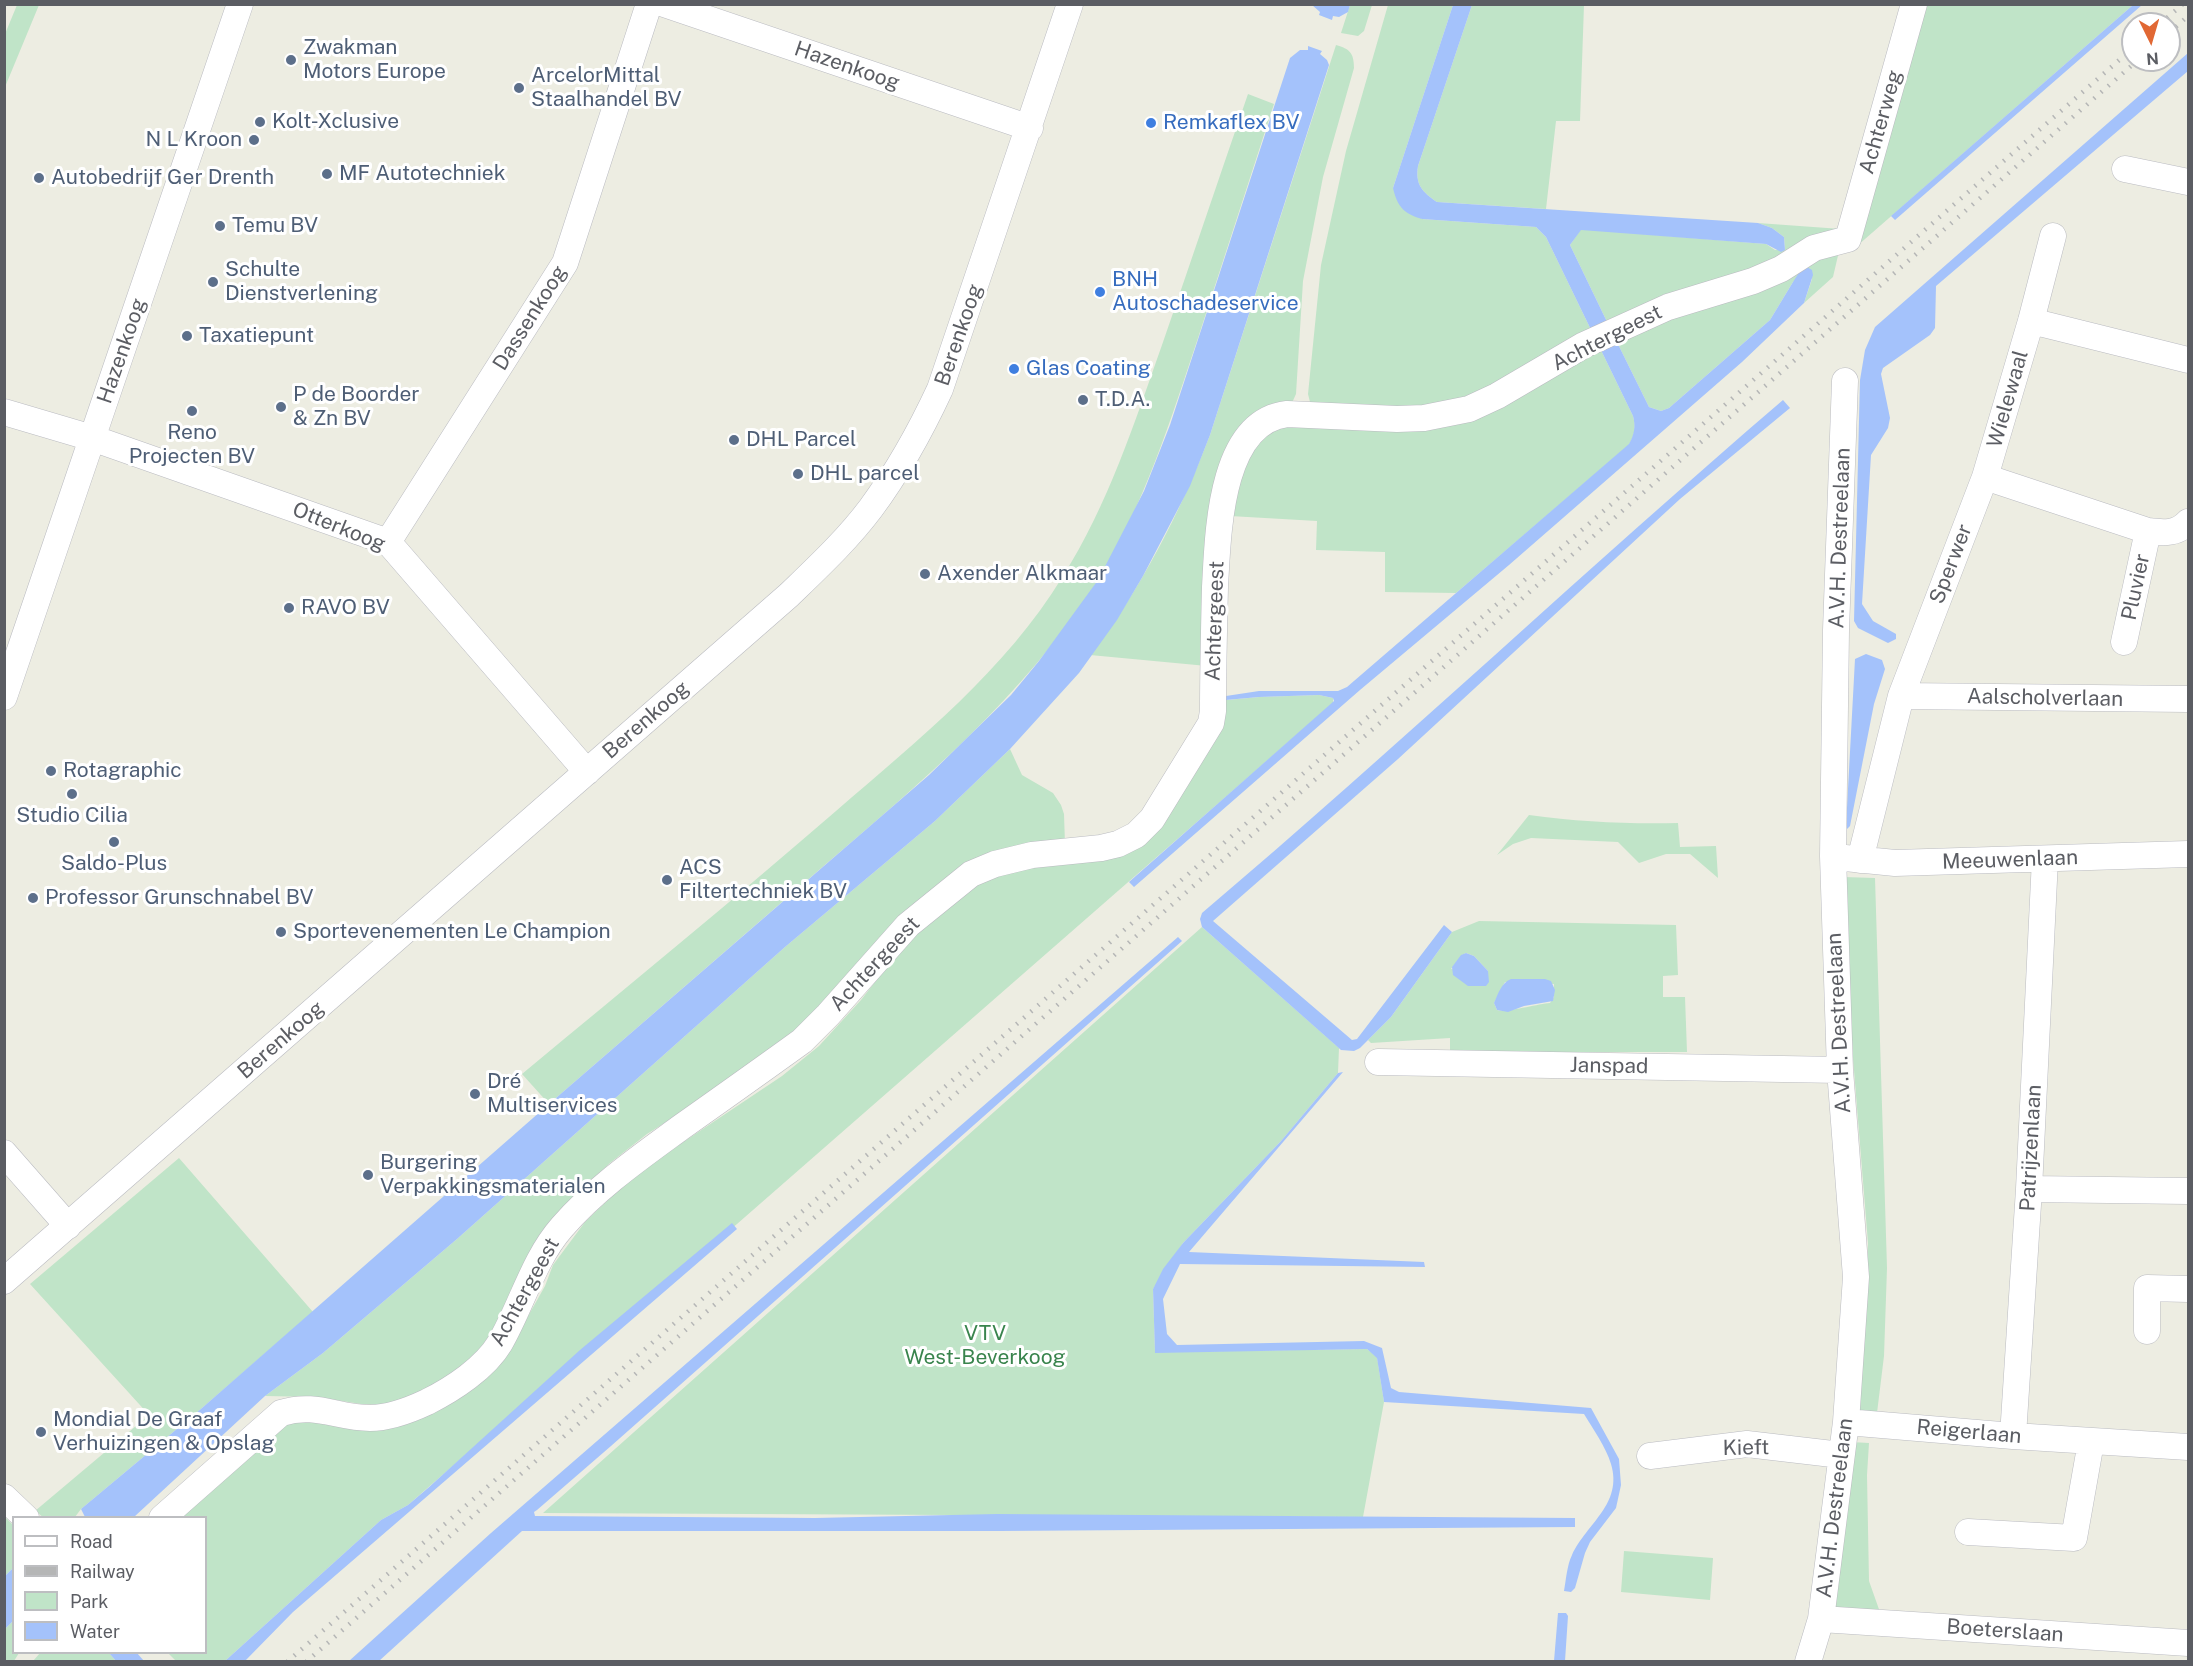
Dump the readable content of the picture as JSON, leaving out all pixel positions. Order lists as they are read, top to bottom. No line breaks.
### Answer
{"streets":{"street":["Hazenkoog","Achterweg","Dassenkoog","Berenkoog","Achtergeest","Wielewaal","Otterkoog","A.V.H. Destreelaan","Sperwer","Pluvier","Aalscholverlaan","Meeuwenlaan","Janspad","Patrijzenlaan","Reigerlaan","Kieft","Boeterslaan"]},"crossings":[["Hazenkoog","Berenkoog"],["Hazenkoog","Otterkoog"],["Achterweg","Achtergeest"],["Dassenkoog","Otterkoog"],["Berenkoog","Otterkoog"],["Wielewaal","Sperwer"],["A.V.H. Destreelaan","Meeuwenlaan"],["A.V.H. Destreelaan","Janspad"],["A.V.H. Destreelaan","Reigerlaan"],["A.V.H. Destreelaan","Kieft"],["A.V.H. Destreelaan","Boeterslaan"],["Sperwer","Aalscholverlaan"],["Sperwer","Meeuwenlaan"],["Meeuwenlaan","Patrijzenlaan"],["Patrijzenlaan","Reigerlaan"]],"parks":["VTV West-Beverkoog"],"places":["Zwakman Motors Europe","ArcelorMittal Staalhandel BV","Kolt-Xclusive","Remkaflex BV","N L Kroon","MF Autotechniek","Autobedrijf Ger Drenth","Temu BV","Schulte Dienstverlening","BNH Autoschadeservice","Taxatiepunt","Glas Coating","T.D.A.","P de Boorder & Zn BV","Reno Projecten BV","DHL Parcel","DHL parcel","Axender Alkmaar","RAVO BV","Rotagraphic","Studio Cilia","Saldo-Plus","ACS Filtertechniek BV","Professor Grunschnabel BV","Sportevenementen Le Champion","Dré Multiservices","Burgering Verpakkingsmaterialen","Mondial De Graaf Verhuizingen & Opslag"],"legend":["Road","Railway","Park","Water"],"north":"bottom"}
